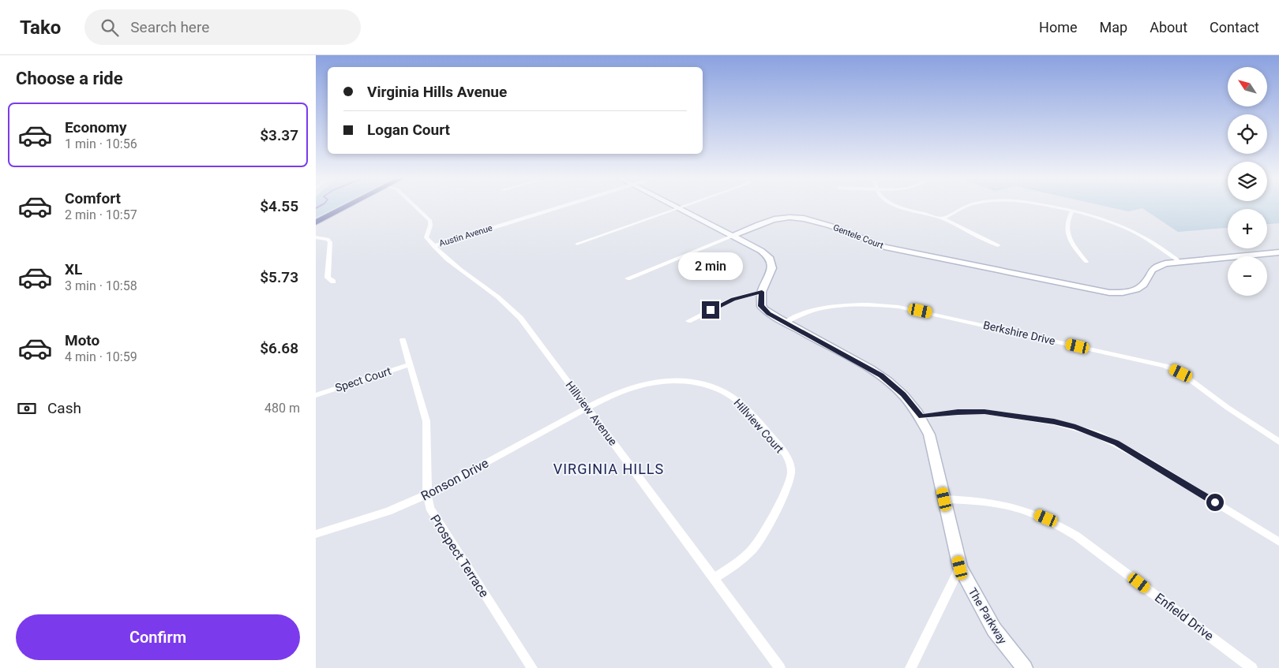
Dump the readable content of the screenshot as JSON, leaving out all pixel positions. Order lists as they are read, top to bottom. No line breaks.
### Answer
{"streets":{"street":["Austin Avenue","Gentele Court","Berkshire Drive","Spect Court","Hillview Avenue","Hillview Court","Ronson Drive","Prospect Terrace","The Parkway","Enfield Drive"]},"crossings":[["Austin Avenue","Hillview Avenue"],["Berkshire Drive","The Parkway"],["Spect Court","Prospect Terrace"],["Hillview Avenue","Hillview Court"],["Hillview Avenue","Ronson Drive"],["Hillview Court","Ronson Drive"],["Ronson Drive","Prospect Terrace"],["The Parkway","Enfield Drive"]],"districts":["VIRGINIA HILLS"],"north":"top left","page":{"header":"Tako","search":"Search here","nav":["Home","Map","About","Contact"],"heading":"Choose a ride","map_buttons":["+","−"],"banner":["Virginia Hills Avenue","Logan Court"],"list":[{"name":"Economy","note":"1 min · 10:56","value":"$3.37"},{"name":"Comfort","note":"2 min · 10:57","value":"$4.55"},{"name":"XL","note":"3 min · 10:58","value":"$5.73"},{"name":"Moto","note":"4 min · 10:59","value":"$6.68"}],"bubble":"2 min","pay":["Cash","480 m"],"buttons":"Confirm"}}
